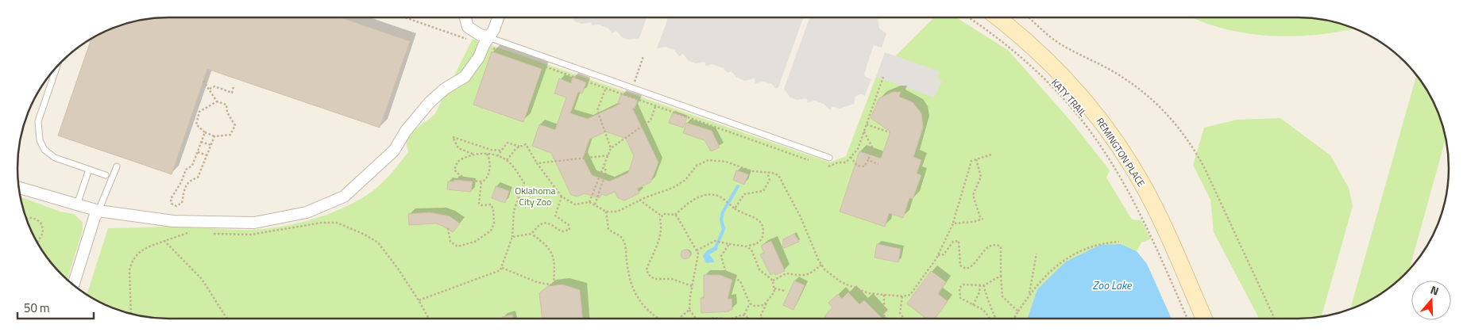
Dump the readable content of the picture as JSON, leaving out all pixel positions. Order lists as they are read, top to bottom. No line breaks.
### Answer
{"streets":{"main road":["REMINGTON PLACE"],"path":["KATY TRAIL"]},"water":["Zoo Lake"],"parks":["Oklahoma City Zoo"],"scale_bar":"50 m","north":"top"}
